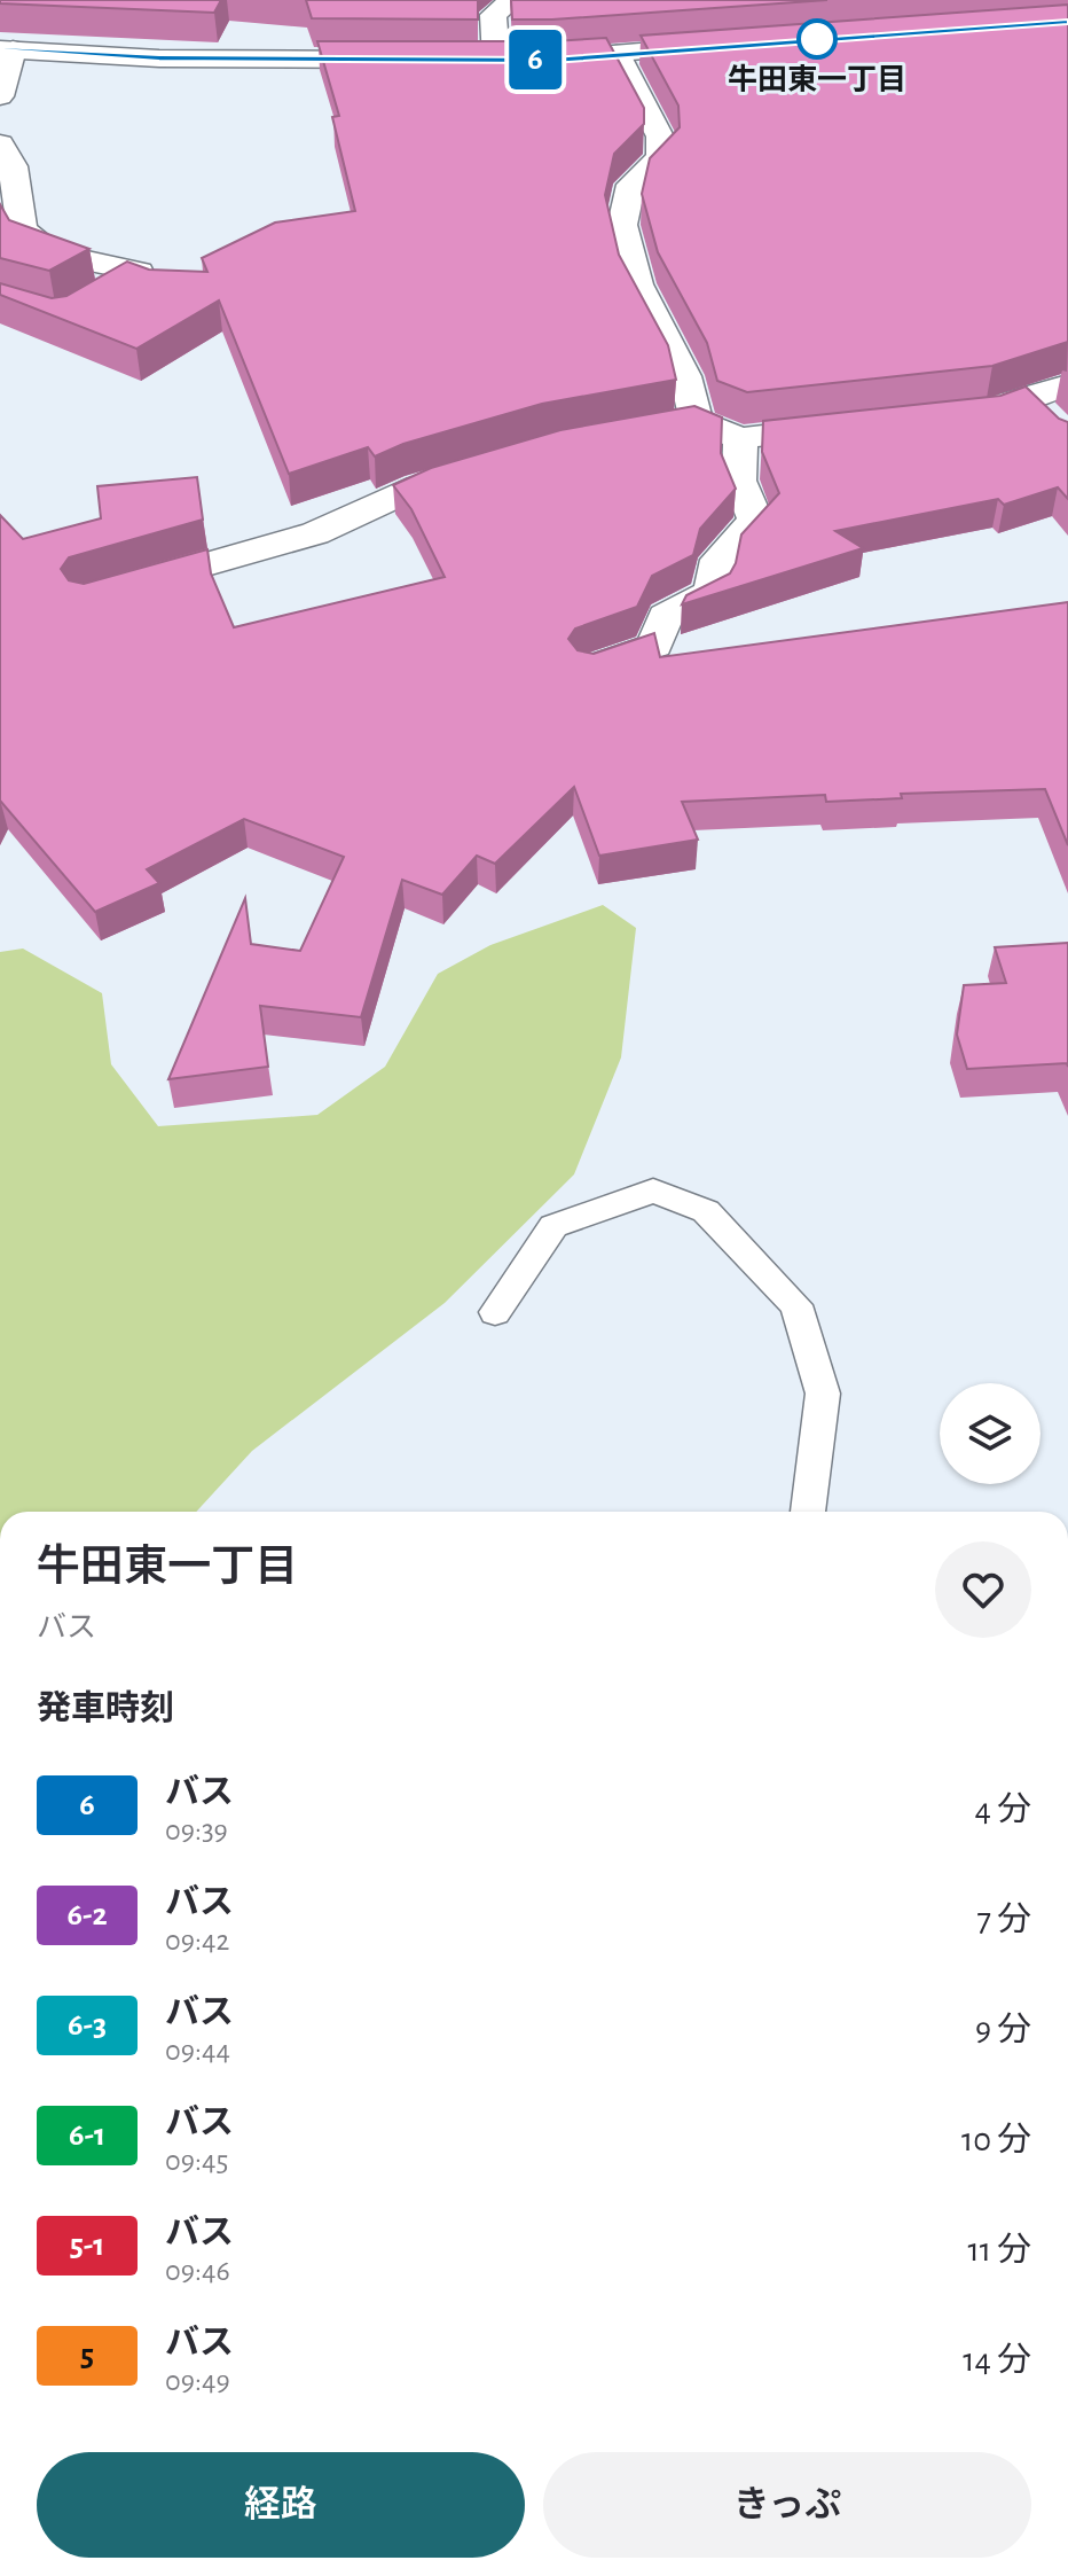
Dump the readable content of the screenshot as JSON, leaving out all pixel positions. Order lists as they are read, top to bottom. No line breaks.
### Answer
{"places":["牛田東一丁目"],"lines":["bus line 6"],"page":{"on_map":"6","heading":[["牛田東一丁目","バス"],"発車時刻"],"list":[{"mark":"6","name":"バス","note":"09:39","value":"4 分"},{"mark":"6-2","name":"バス","note":"09:42","value":"7 分"},{"mark":"6-3","name":"バス","note":"09:44","value":"9 分"},{"mark":"6-1","name":"バス","note":"09:45","value":"10 分"},{"mark":"5-1","name":"バス","note":"09:46","value":"11 分"},{"mark":"5","name":"バス","note":"09:49","value":"14 分"}],"buttons":["経路","きっぷ"]}}
